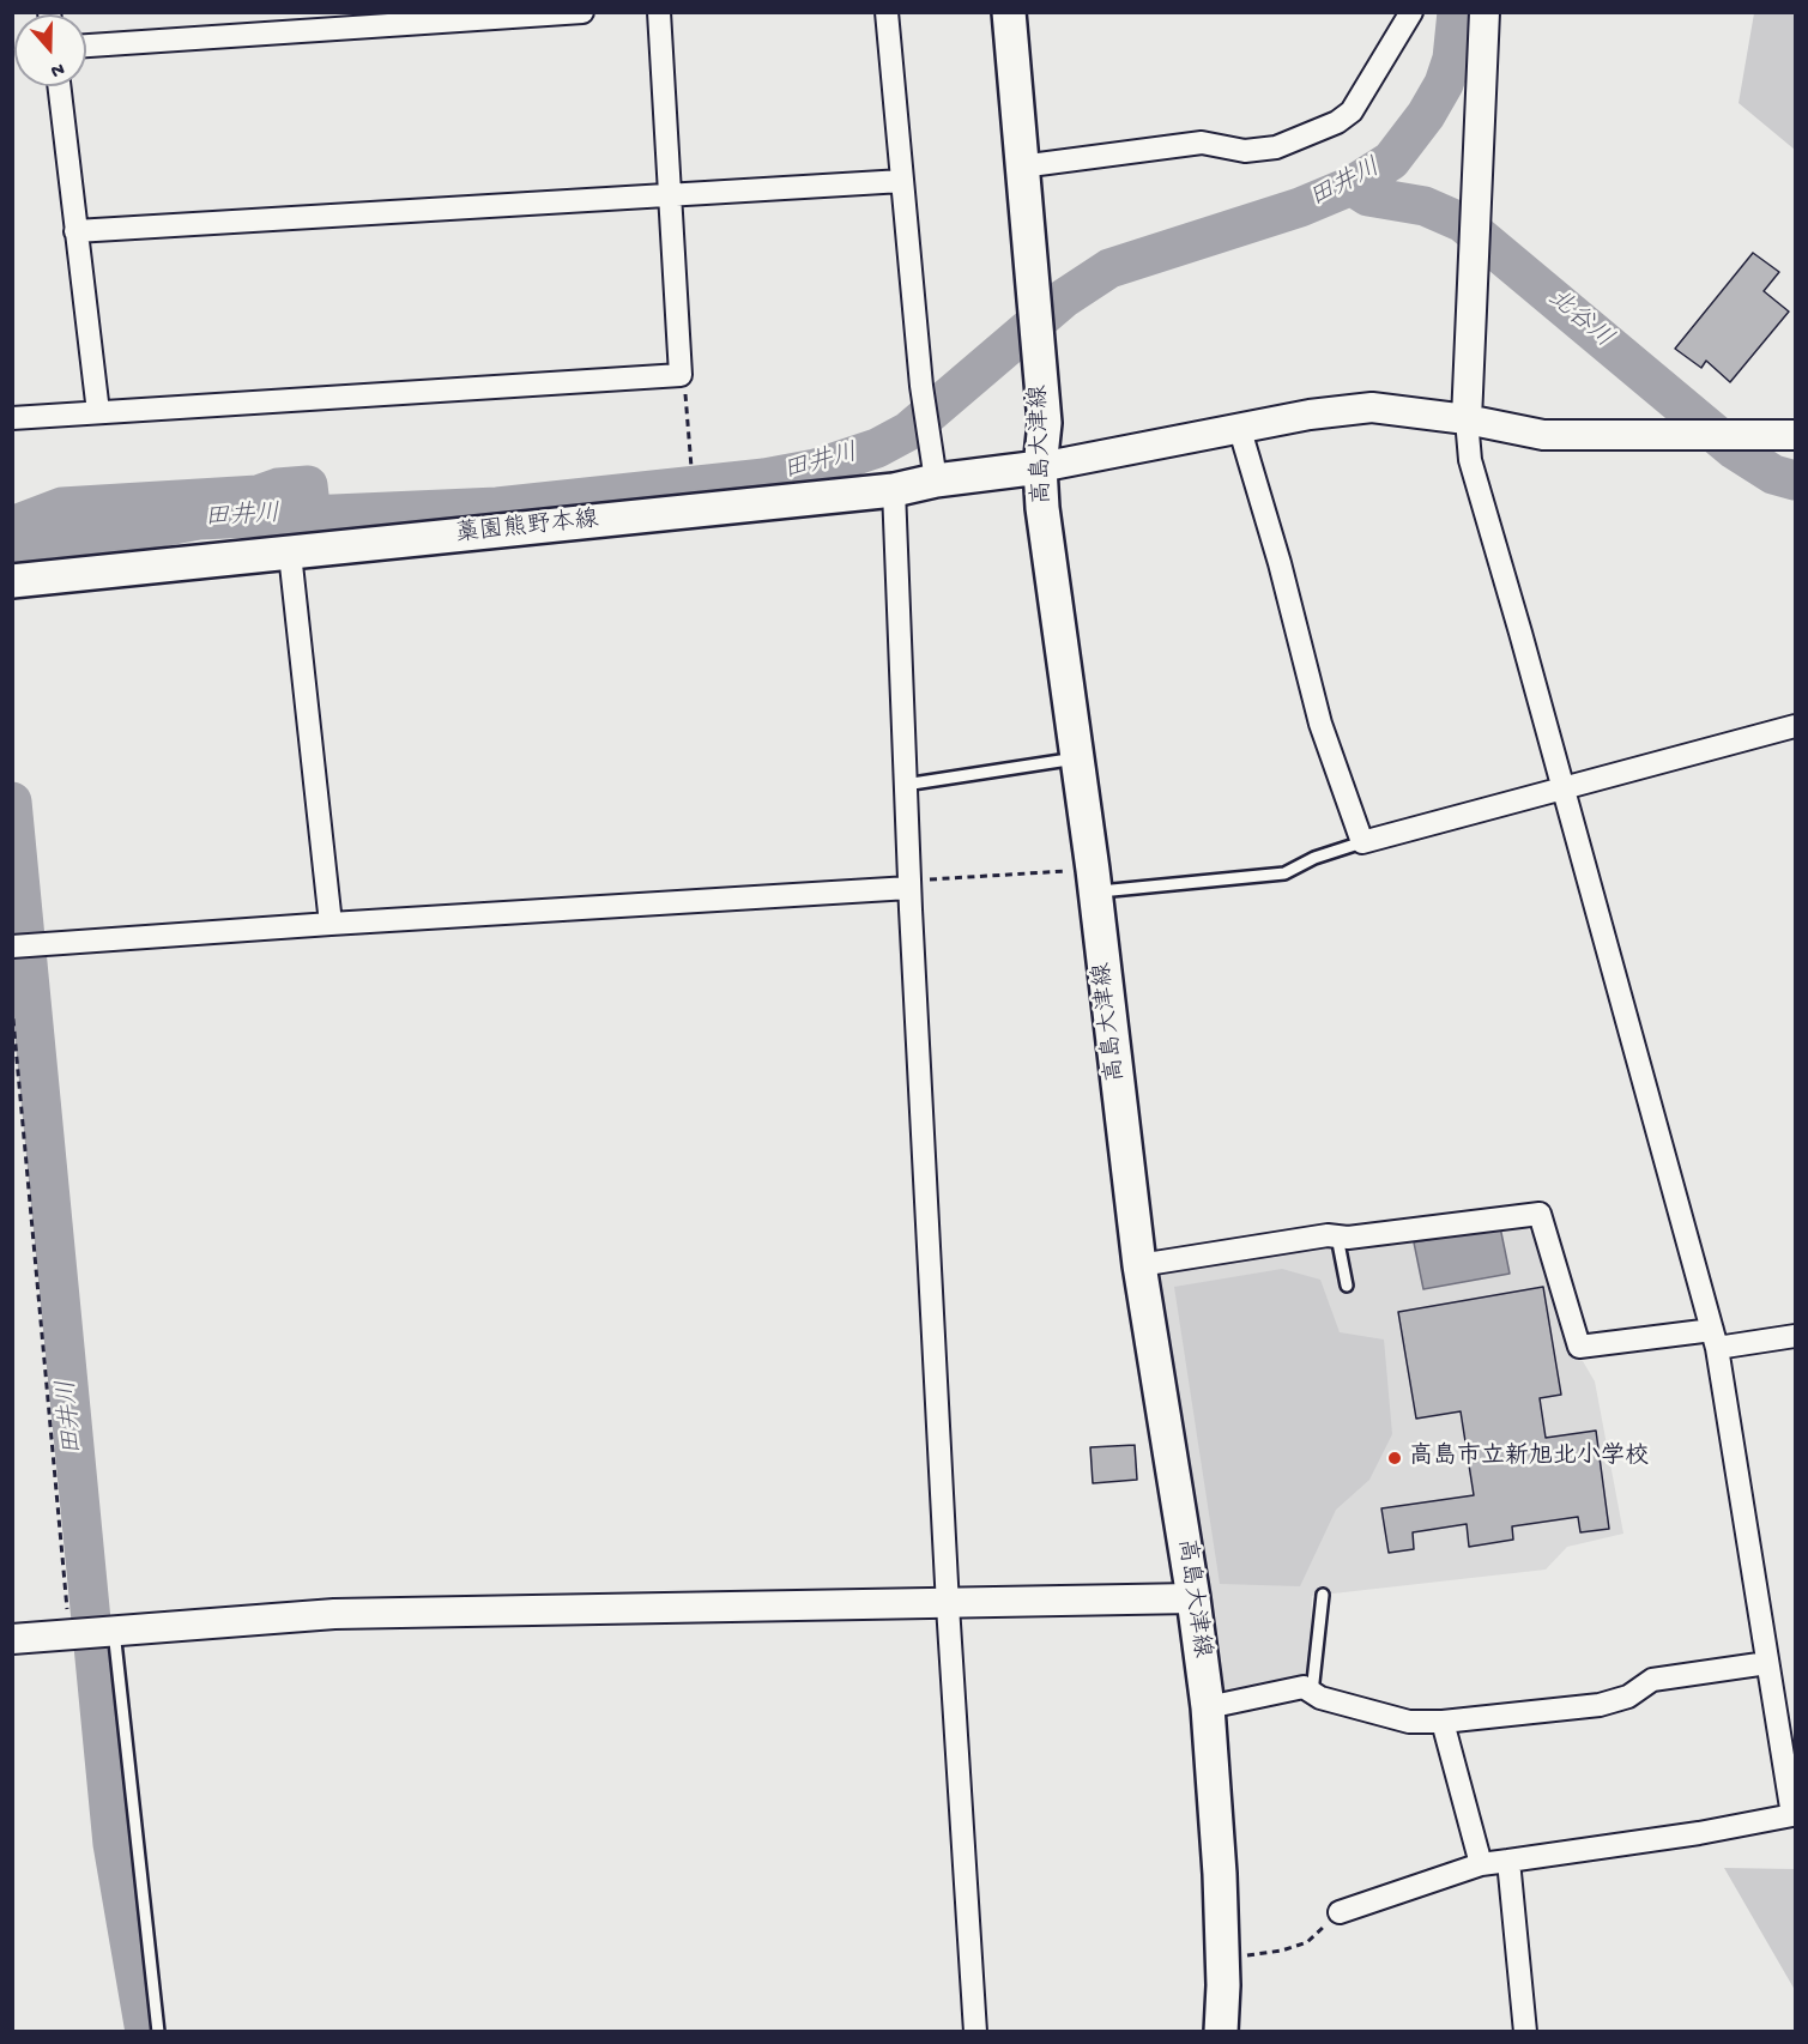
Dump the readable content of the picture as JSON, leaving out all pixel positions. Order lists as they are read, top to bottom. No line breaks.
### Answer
{"streets":{"main road":["高島大津線","藁園熊野本線"]},"crossings":[["高島大津線","藁園熊野本線"]],"water":["田井川","北谷川"],"places":["高島市立新旭北小学校"],"north":"bottom"}
